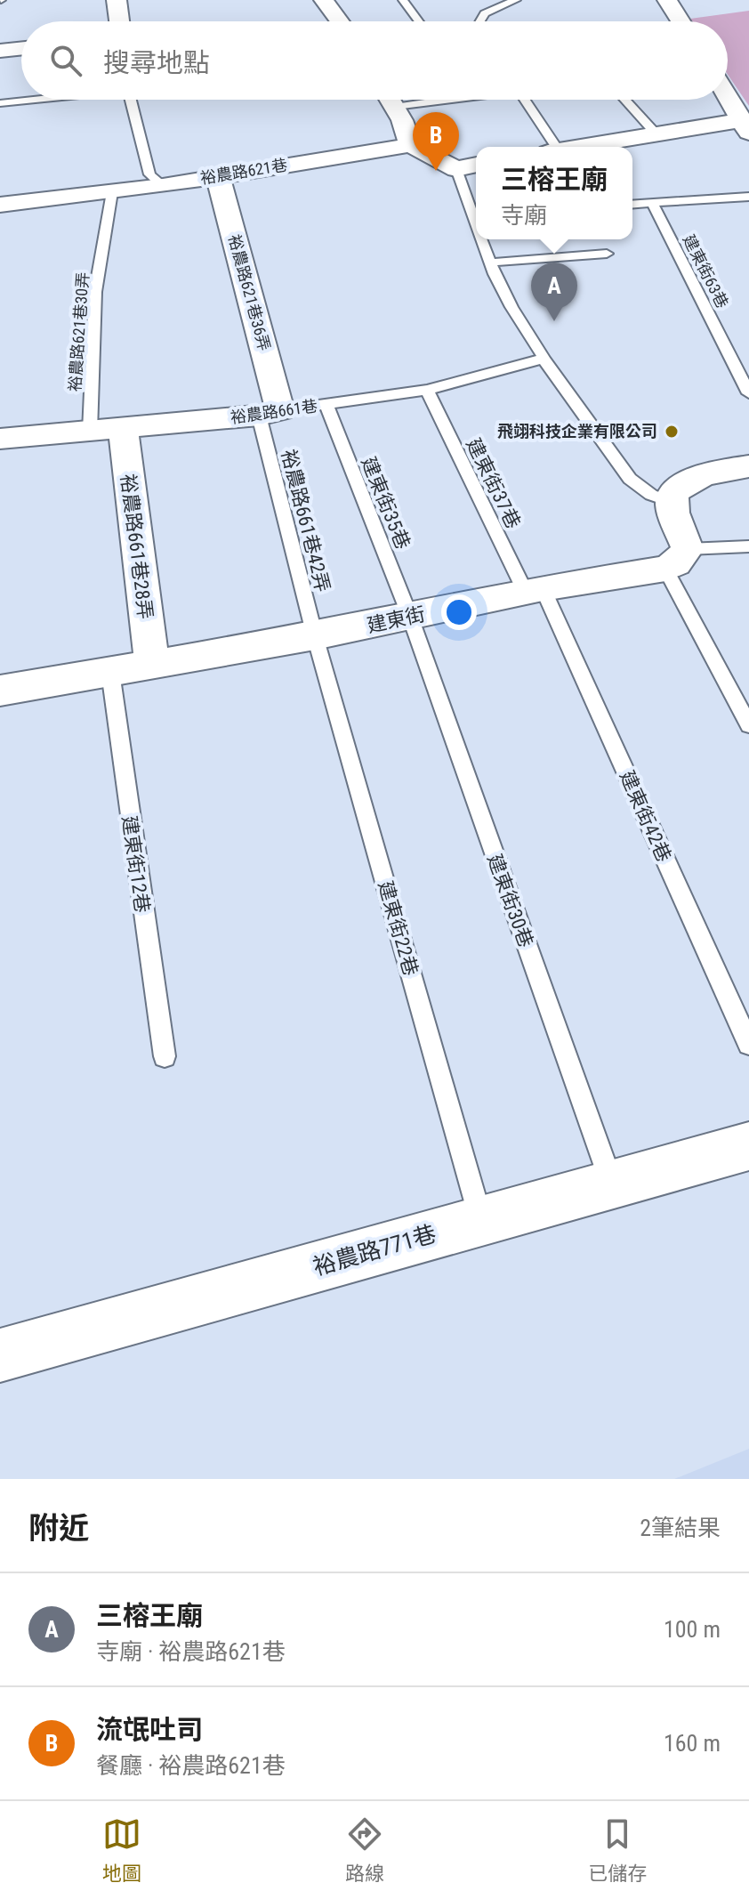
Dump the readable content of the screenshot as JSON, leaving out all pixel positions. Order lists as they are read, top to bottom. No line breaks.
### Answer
{"streets":{"street":["裕農路621巷","裕農路621巷36弄","裕農路661巷","裕農路661巷28弄","建東街","裕農路771巷"],"lane":["建東街63巷","裕農路621巷30弄","建東街37巷","建東街35巷","裕農路661巷42弄","建東街42巷","建東街12巷","建東街30巷","建東街22巷"]},"crossings":[["裕農路621巷","裕農路621巷36弄"],["裕農路621巷","裕農路621巷30弄"],["裕農路621巷36弄","裕農路661巷"],["裕農路621巷36弄","裕農路661巷42弄"],["裕農路621巷30弄","裕農路661巷"],["裕農路661巷","建東街37巷"],["裕農路661巷","建東街35巷"],["裕農路661巷","裕農路661巷42弄"],["裕農路661巷","裕農路661巷28弄"],["建東街37巷","建東街"],["建東街37巷","建東街42巷"],["建東街35巷","建東街"],["建東街35巷","建東街30巷"],["裕農路661巷42弄","建東街"],["裕農路661巷42弄","建東街22巷"],["裕農路661巷28弄","建東街"],["建東街","建東街42巷"],["建東街","建東街12巷"],["建東街","建東街30巷"],["建東街","建東街22巷"],["建東街30巷","裕農路771巷"],["建東街22巷","裕農路771巷"]],"places":["飛翊科技企業有限公司"],"page":{"search":"搜尋地點","pins":["B","A"],"popup":["三榕王廟","寺廟"],"heading":["附近","2筆結果"],"list":[{"mark":"A","name":"三榕王廟","note":"寺廟 · 裕農路621巷","value":"100 m"},{"mark":"B","name":"流氓吐司","note":"餐廳 · 裕農路621巷","value":"160 m"}],"nav":["地圖","路線","已儲存"]}}
